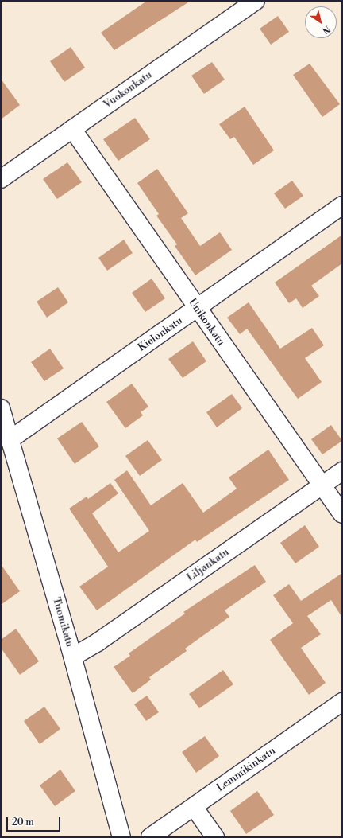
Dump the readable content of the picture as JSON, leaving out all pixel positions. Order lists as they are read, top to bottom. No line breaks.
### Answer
{"streets":{"street":["Vuokonkatu","Unikonkatu","Kielonkatu","Liljankatu","Tuomikatu","Lemmikinkatu"]},"crossings":[["Vuokonkatu","Unikonkatu"],["Unikonkatu","Kielonkatu"],["Unikonkatu","Liljankatu"],["Kielonkatu","Tuomikatu"],["Liljankatu","Tuomikatu"]],"scale_bar":"20 m","north":"bottom right"}
